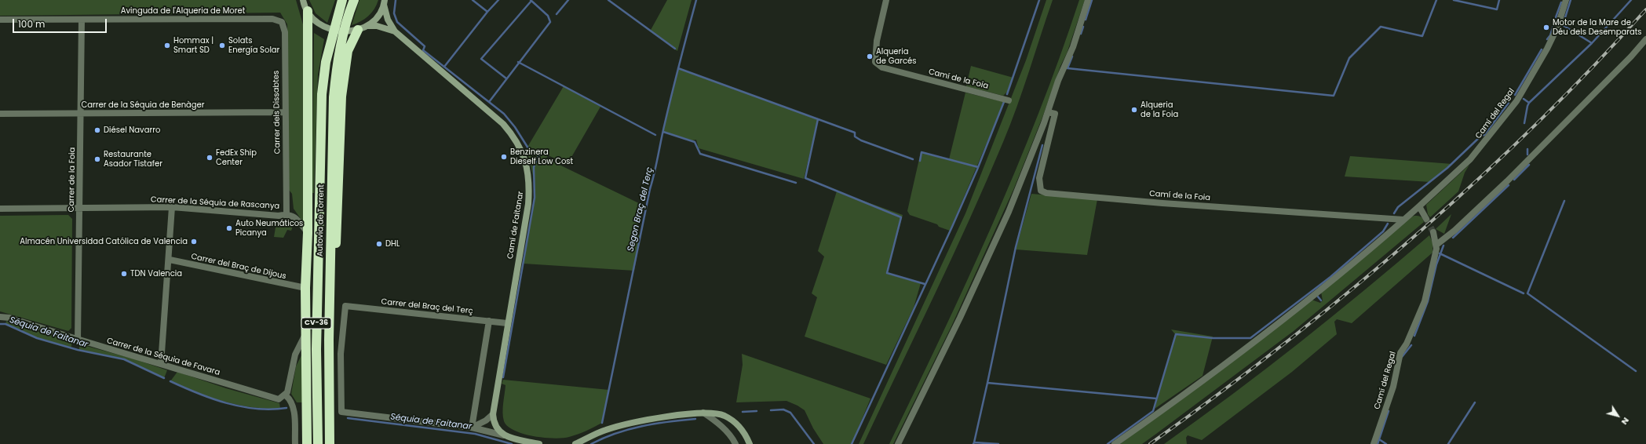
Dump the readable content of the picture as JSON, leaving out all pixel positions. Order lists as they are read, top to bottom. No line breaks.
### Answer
{"streets":{"highway":["Autovia de Torrent","CV-36"],"street":["Avinguda de l'Alqueria de Moret","Camí de la Foia","Carrer de la Séquia de Benàger","Carrer dels Dissabtes","Camí del Regal","Carrer de la Foia","Carrer de la Séquia de Rascanya","Camí de Faitanar","Carrer del Braç de Dijous","Carrer del Braç del Terç","Carrer de la Séquia de Favara"]},"crossings":[["Avinguda de l'Alqueria de Moret","Carrer dels Dissabtes"],["Avinguda de l'Alqueria de Moret","Carrer de la Foia"],["Camí de la Foia","Camí del Regal"],["Carrer de la Séquia de Benàger","Carrer dels Dissabtes"],["Carrer de la Séquia de Benàger","Carrer de la Foia"],["Carrer dels Dissabtes","Carrer de la Séquia de Rascanya"],["Carrer de la Foia","Carrer de la Séquia de Rascanya"],["Carrer de la Foia","Carrer de la Séquia de Favara"],["Camí de Faitanar","Carrer del Braç del Terç"]],"water":["Segon Braç del Terç","Séquia de Faitanar"],"places":["Motor de la Mare de Déu dels Desemparats","Hommax | Smart SD","Solats Energía Solar","Alqueria de Garcés","Alqueria de la Foia","Diésel Navarro","Benzinera Dieself Low Cost","FedEx Ship Center","Restaurante Asador Tistafer","Auto Neumáticos Picanya","Almacén Universidad Católica de Valencia","DHL","TDN Valencia"],"scale_bar":"100 m","north":"bottom right"}
